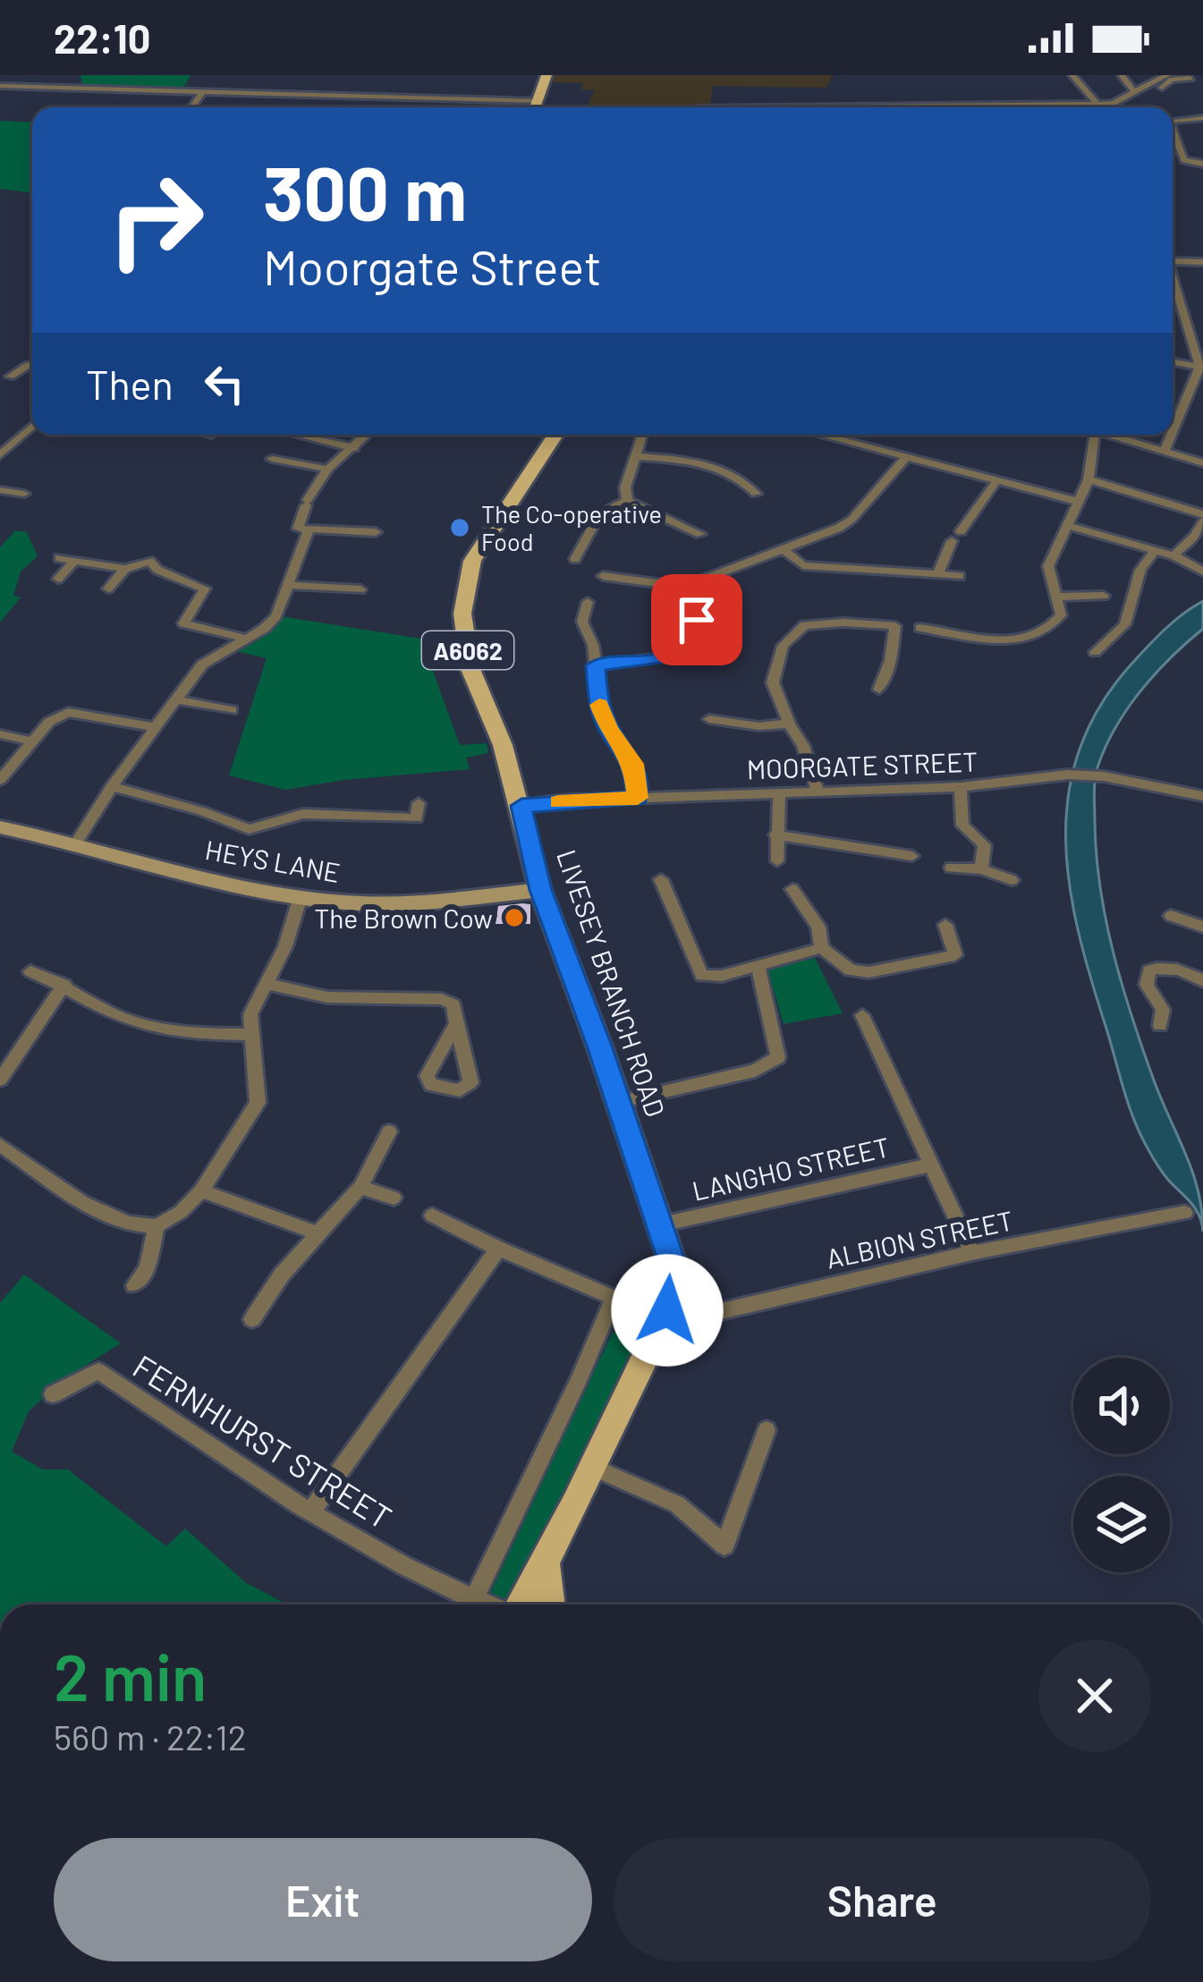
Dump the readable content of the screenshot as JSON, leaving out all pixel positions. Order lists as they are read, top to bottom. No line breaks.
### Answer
{"streets":{"main road":["A6062","LIVESEY BRANCH ROAD"],"street":["MOORGATE STREET","HEYS LANE","LANGHO STREET","ALBION STREET","FERNHURST STREET"]},"crossings":[["MOORGATE STREET","LIVESEY BRANCH ROAD"],["HEYS LANE","LIVESEY BRANCH ROAD"],["LIVESEY BRANCH ROAD","LANGHO STREET"],["LIVESEY BRANCH ROAD","ALBION STREET"]],"places":["The Co-operative Food","The Brown Cow"],"page":{"status":"22:10","turn":["300 m","Moorgate Street"],"then":"Then","heading":["2 min","560 m · 22:12"],"buttons":["Exit","Share"]}}
